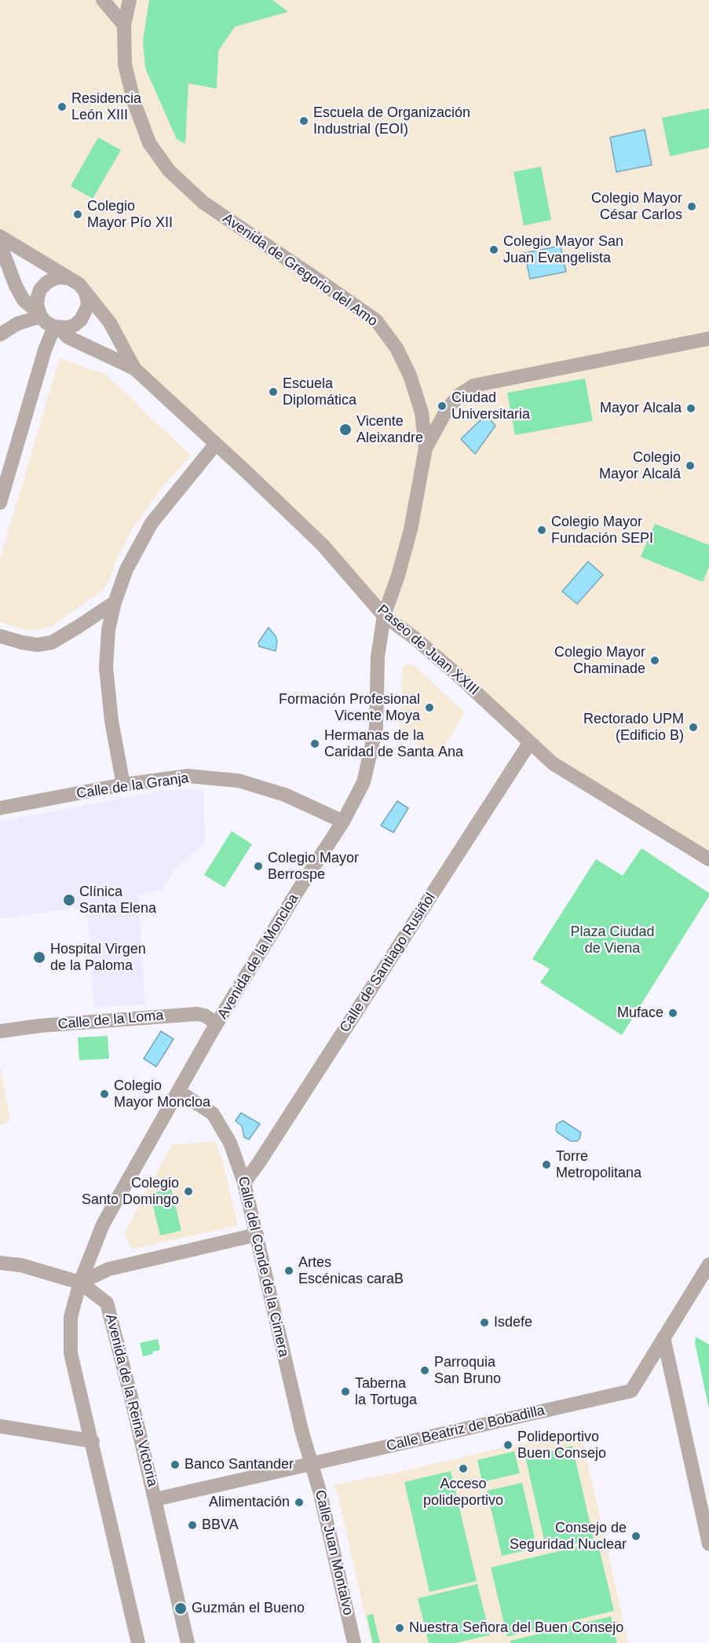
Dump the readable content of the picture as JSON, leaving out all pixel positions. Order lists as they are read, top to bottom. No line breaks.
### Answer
{"streets":{"street":["Avenida de Gregorio del Amo","Paseo de Juan XXIII","Calle de la Granja","Avenida de la Moncloa","Calle de Santiago Rusiñol","Calle de la Loma","Calle del Conde de la Cimera","Avenida de la Reina Victoria","Calle Beatriz de Bobadilla","Calle Juan Montalvo"]},"crossings":[["Avenida de Gregorio del Amo","Paseo de Juan XXIII"],["Avenida de Gregorio del Amo","Avenida de la Moncloa"],["Paseo de Juan XXIII","Avenida de la Moncloa"],["Paseo de Juan XXIII","Calle de Santiago Rusiñol"],["Calle de la Granja","Avenida de la Moncloa"],["Avenida de la Moncloa","Calle de la Loma"],["Avenida de la Moncloa","Calle del Conde de la Cimera"],["Avenida de la Moncloa","Avenida de la Reina Victoria"],["Calle de Santiago Rusiñol","Calle del Conde de la Cimera"],["Calle del Conde de la Cimera","Calle Beatriz de Bobadilla"],["Calle del Conde de la Cimera","Calle Juan Montalvo"],["Avenida de la Reina Victoria","Calle Beatriz de Bobadilla"],["Calle Beatriz de Bobadilla","Calle Juan Montalvo"]],"parks":["Plaza Ciudad de Viena"],"places":["Residencia León XIII","Escuela de Organización Industrial (EOI)","Colegio Mayor César Carlos","Colegio Mayor Pío XII","Colegio Mayor San Juan Evangelista","Escuela Diplomática","Ciudad Universitaria","Mayor Alcala","Vicente Aleixandre","Colegio Mayor Alcalá","Colegio Mayor Fundación SEPI","Colegio Mayor Chaminade","Formación Profesional Vicente Moya","Rectorado UPM (Edificio B)","Hermanas de la Caridad de Santa Ana","Colegio Mayor Berrospe","Clínica Santa Elena","Hospital Virgen de la Paloma","Muface","Colegio Mayor Moncloa","Torre Metropolitana","Colegio Santo Domingo","Artes Escénicas caraB","Isdefe","Parroquia San Bruno","Taberna la Tortuga","Polideportivo Buen Consejo","Banco Santander","Acceso polideportivo","Alimentación","BBVA","Consejo de Seguridad Nuclear","Guzmán el Bueno","Nuestra Señora del Buen Consejo"]}
